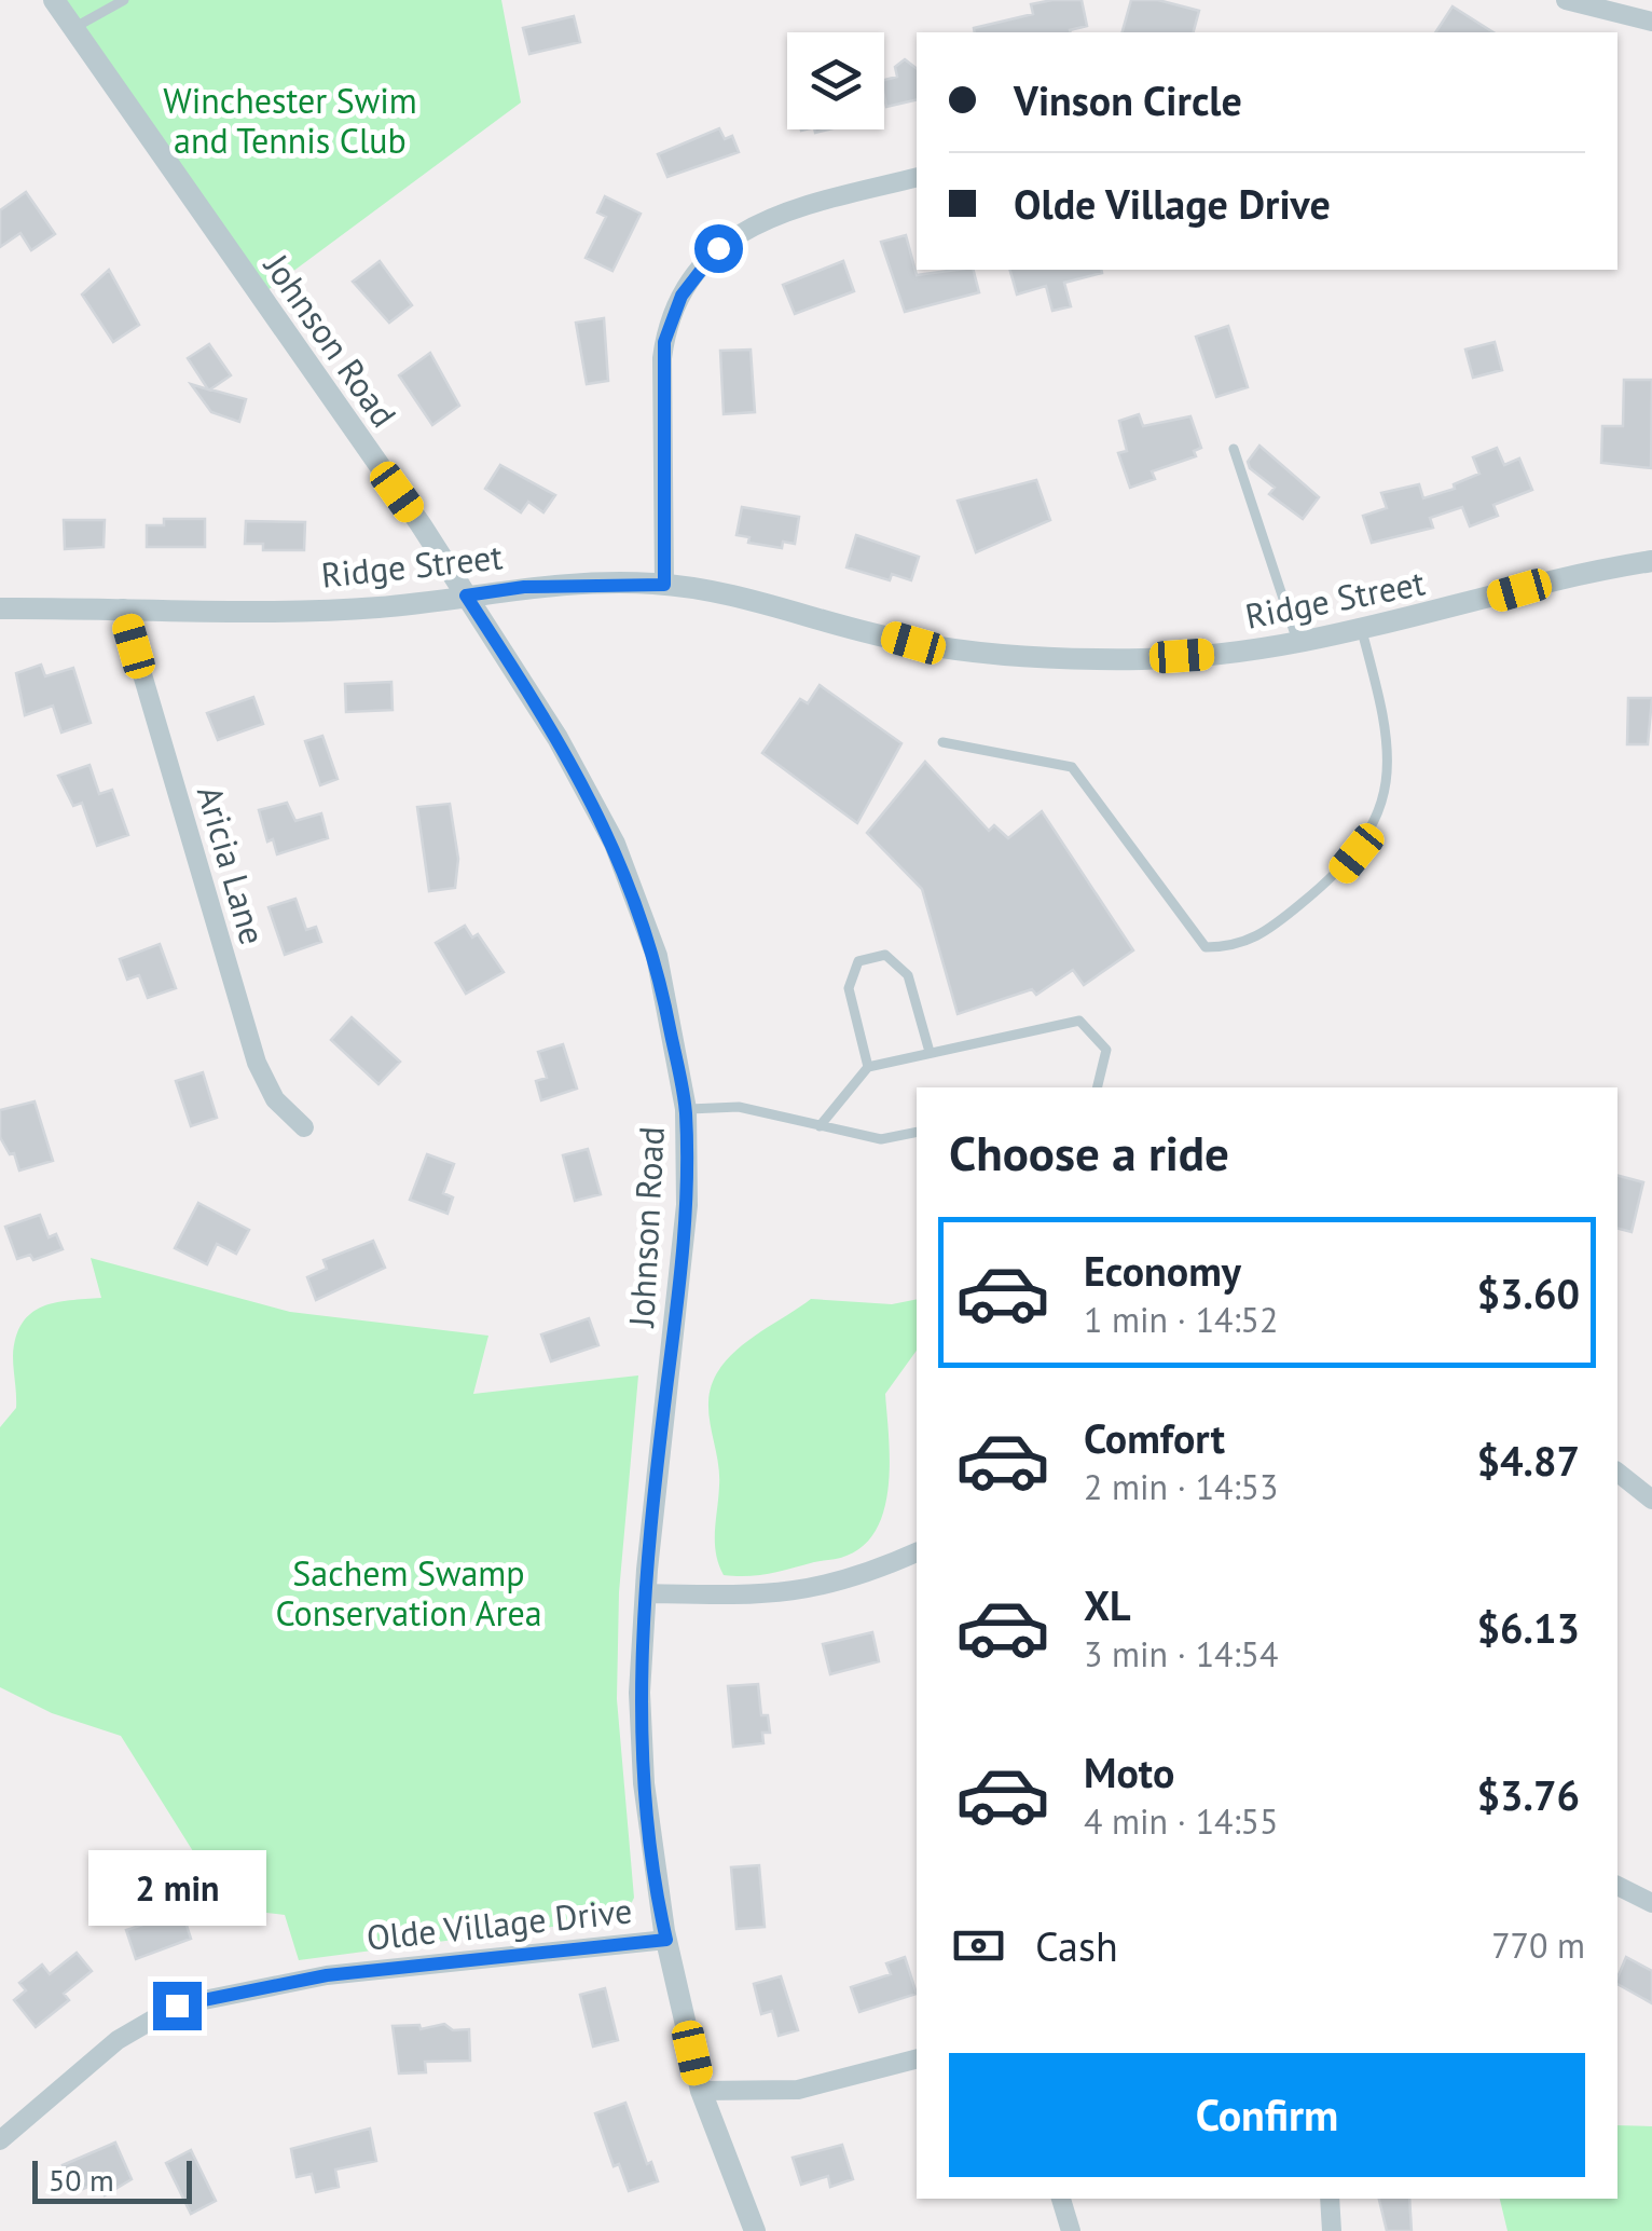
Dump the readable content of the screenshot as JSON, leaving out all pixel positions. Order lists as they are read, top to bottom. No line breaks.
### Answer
{"streets":{"street":["Johnson Road","Ridge Street","Aricia Lane","Olde Village Drive"]},"crossings":[["Johnson Road","Ridge Street"],["Johnson Road","Olde Village Drive"],["Ridge Street","Aricia Lane"]],"parks":["Winchester Swim and Tennis Club","Sachem Swamp Conservation Area"],"scale_bar":"50 m","page":{"banner":["Vinson Circle","Olde Village Drive"],"heading":"Choose a ride","list":[{"name":"Economy","note":"1 min · 14:52","value":"$3.60"},{"name":"Comfort","note":"2 min · 14:53","value":"$4.87"},{"name":"XL","note":"3 min · 14:54","value":"$6.13"},{"name":"Moto","note":"4 min · 14:55","value":"$3.76"}],"bubble":"2 min","pay":["Cash","770 m"],"buttons":"Confirm","scale":"50 m"}}
